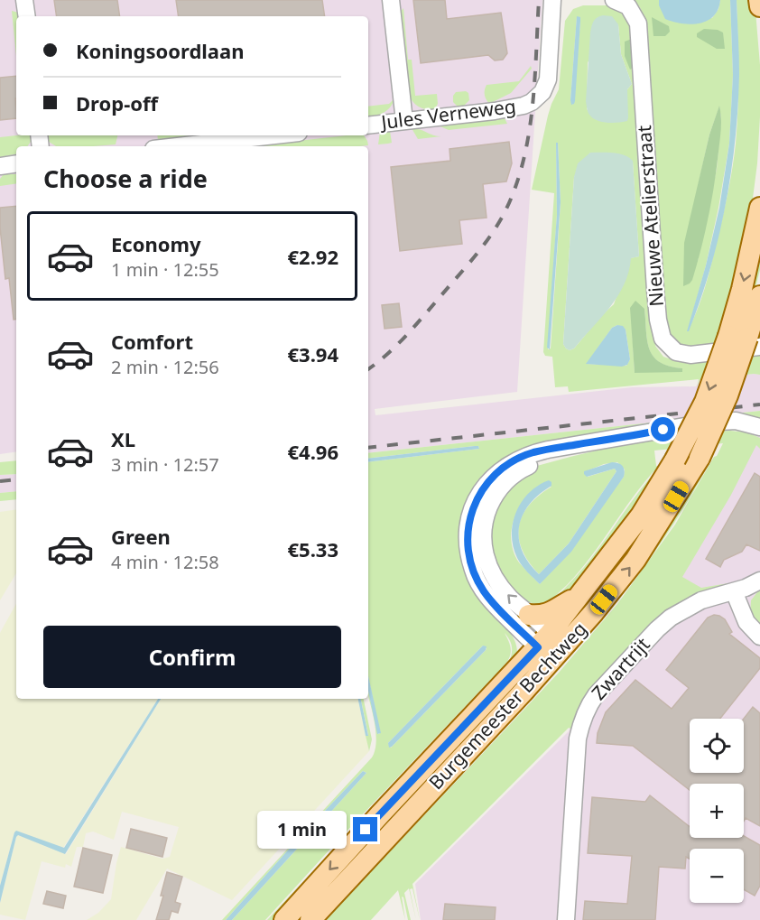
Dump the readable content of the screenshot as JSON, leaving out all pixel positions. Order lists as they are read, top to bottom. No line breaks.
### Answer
{"streets":{"main road":["Burgemeester Bechtweg"],"street":["Jules Verneweg","Nieuwe Atelierstraat","Zwartrijt"]},"crossings":[["Nieuwe Atelierstraat","Burgemeester Bechtweg"]],"page":{"banner":["Koningsoordlaan","Drop-off"],"heading":"Choose a ride","list":[{"name":"Economy","note":"1 min · 12:55","value":"€2.92"},{"name":"Comfort","note":"2 min · 12:56","value":"€3.94"},{"name":"XL","note":"3 min · 12:57","value":"€4.96"},{"name":"Green","note":"4 min · 12:58","value":"€5.33"}],"buttons":"Confirm","map_buttons":["+","−"],"bubble":"1 min"}}
